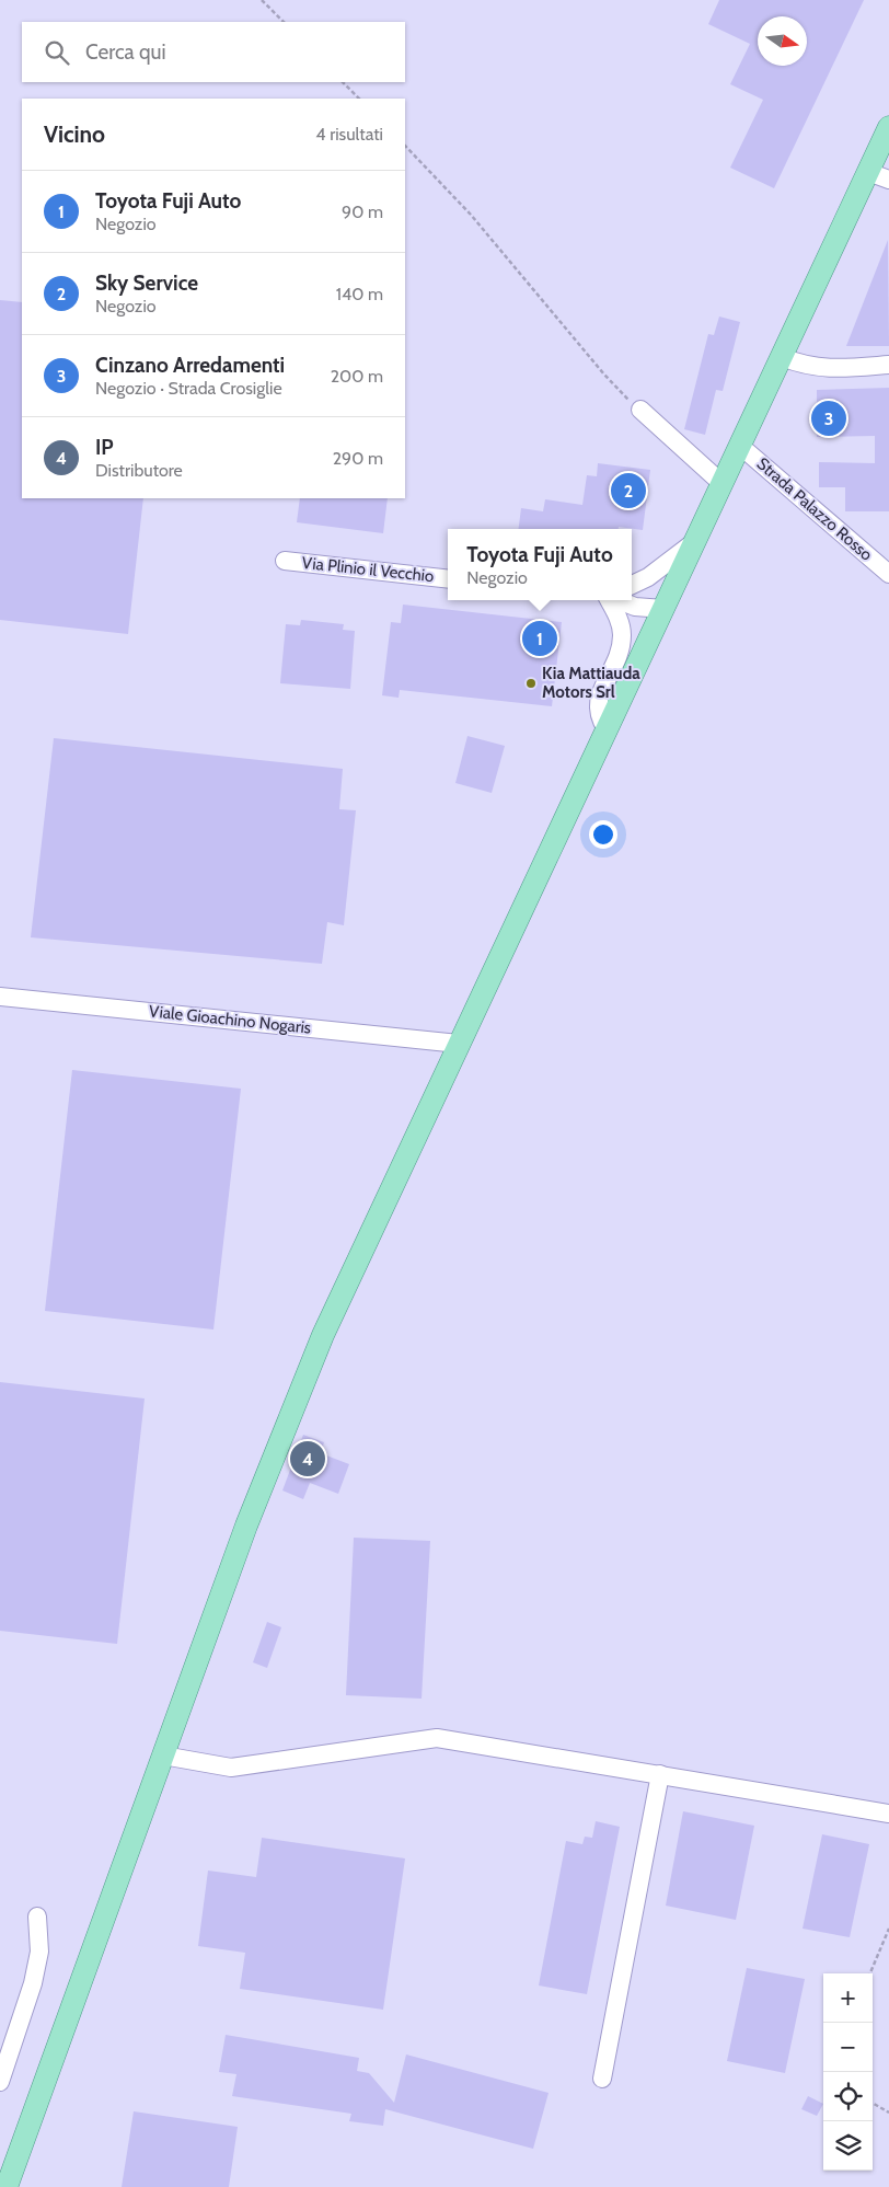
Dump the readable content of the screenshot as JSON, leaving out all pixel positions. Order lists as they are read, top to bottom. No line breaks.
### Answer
{"streets":{"street":["Strada Palazzo Rosso","Via Plinio il Vecchio","Viale Gioachino Nogaris"]},"places":["Kia Mattiauda Motors Srl"],"north":"right","page":{"search":"Cerca qui","heading":["Vicino","4 risultati"],"list":[{"mark":"1","name":"Toyota Fuji Auto","note":"Negozio","value":"90 m"},{"mark":"2","name":"Sky Service","note":"Negozio","value":"140 m"},{"mark":"3","name":"Cinzano Arredamenti","note":"Negozio · Strada Crosiglie","value":"200 m"},{"mark":"4","name":"IP","note":"Distributore","value":"290 m"}],"pins":["3","2","1","4"],"popup":["Toyota Fuji Auto","Negozio"],"map_buttons":["+","−"]}}
